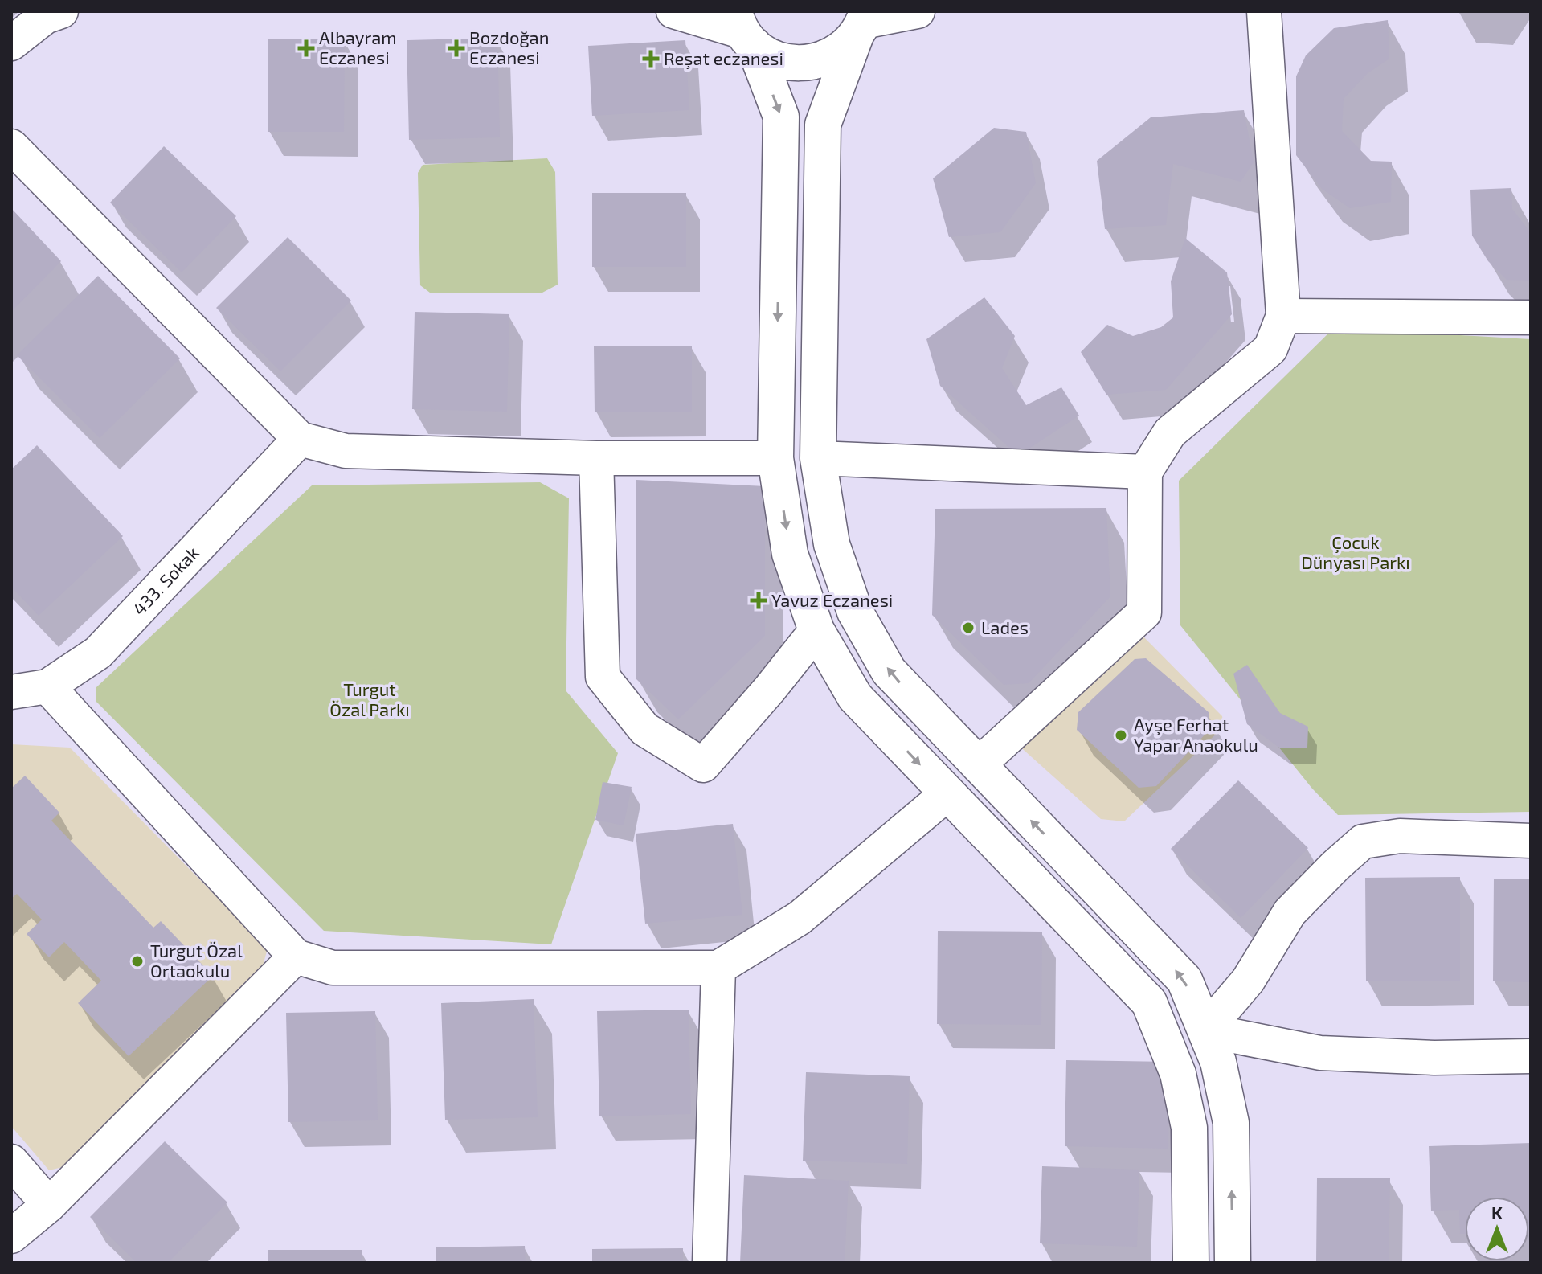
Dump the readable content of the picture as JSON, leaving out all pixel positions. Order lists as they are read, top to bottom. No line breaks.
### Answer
{"streets":{"street":["433. Sokak"]},"parks":["Çocuk Dünyası Parkı","Turgut Özal Parkı"],"places":{"health":["Albayram Eczanesi","Bozdoğan Eczanesi","Reşat eczanesi","Yavuz Eczanesi"],"other":["Lades","Ayşe Ferhat Yapar Anaokulu","Turgut Özal Ortaokulu"]},"north":"top"}
